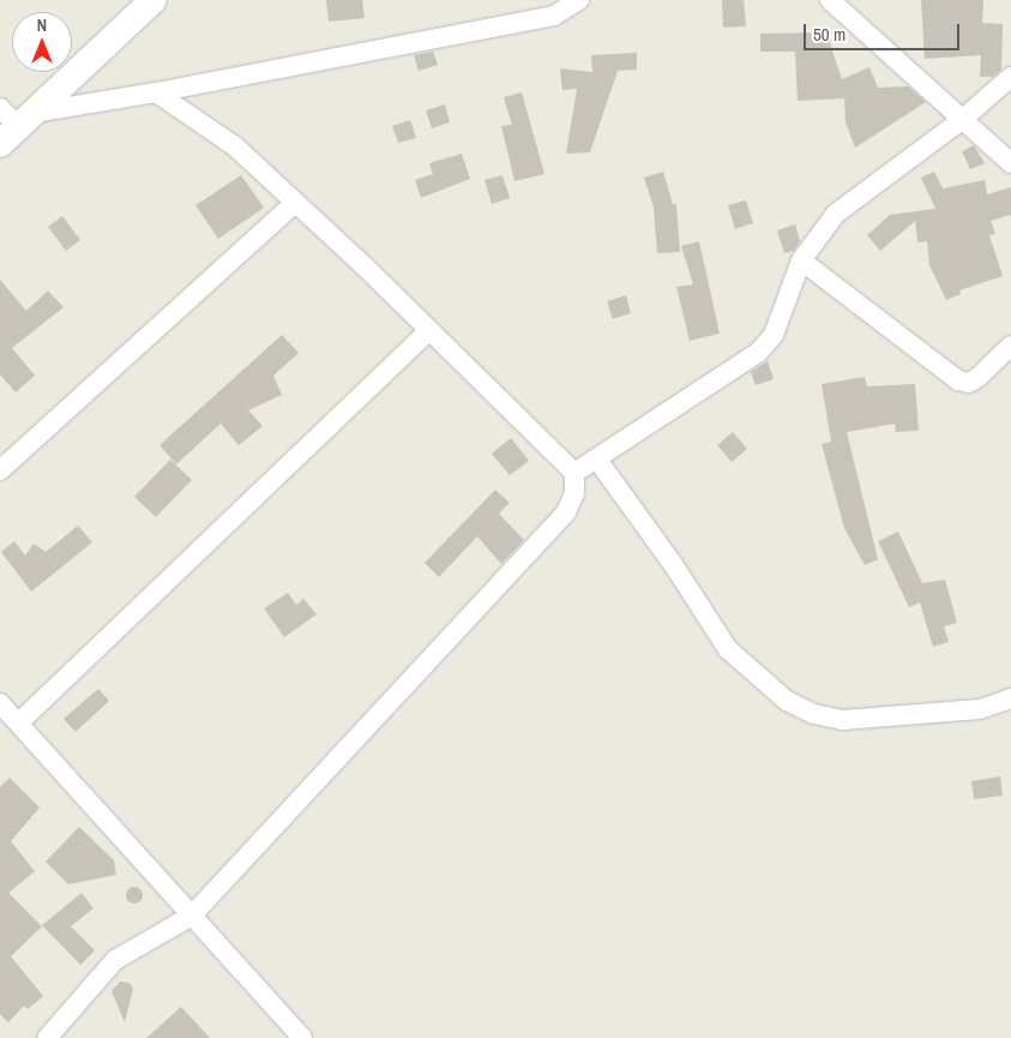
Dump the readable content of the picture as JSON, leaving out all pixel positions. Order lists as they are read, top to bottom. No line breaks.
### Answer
{"scale_bar":"50 m","north":"top"}
